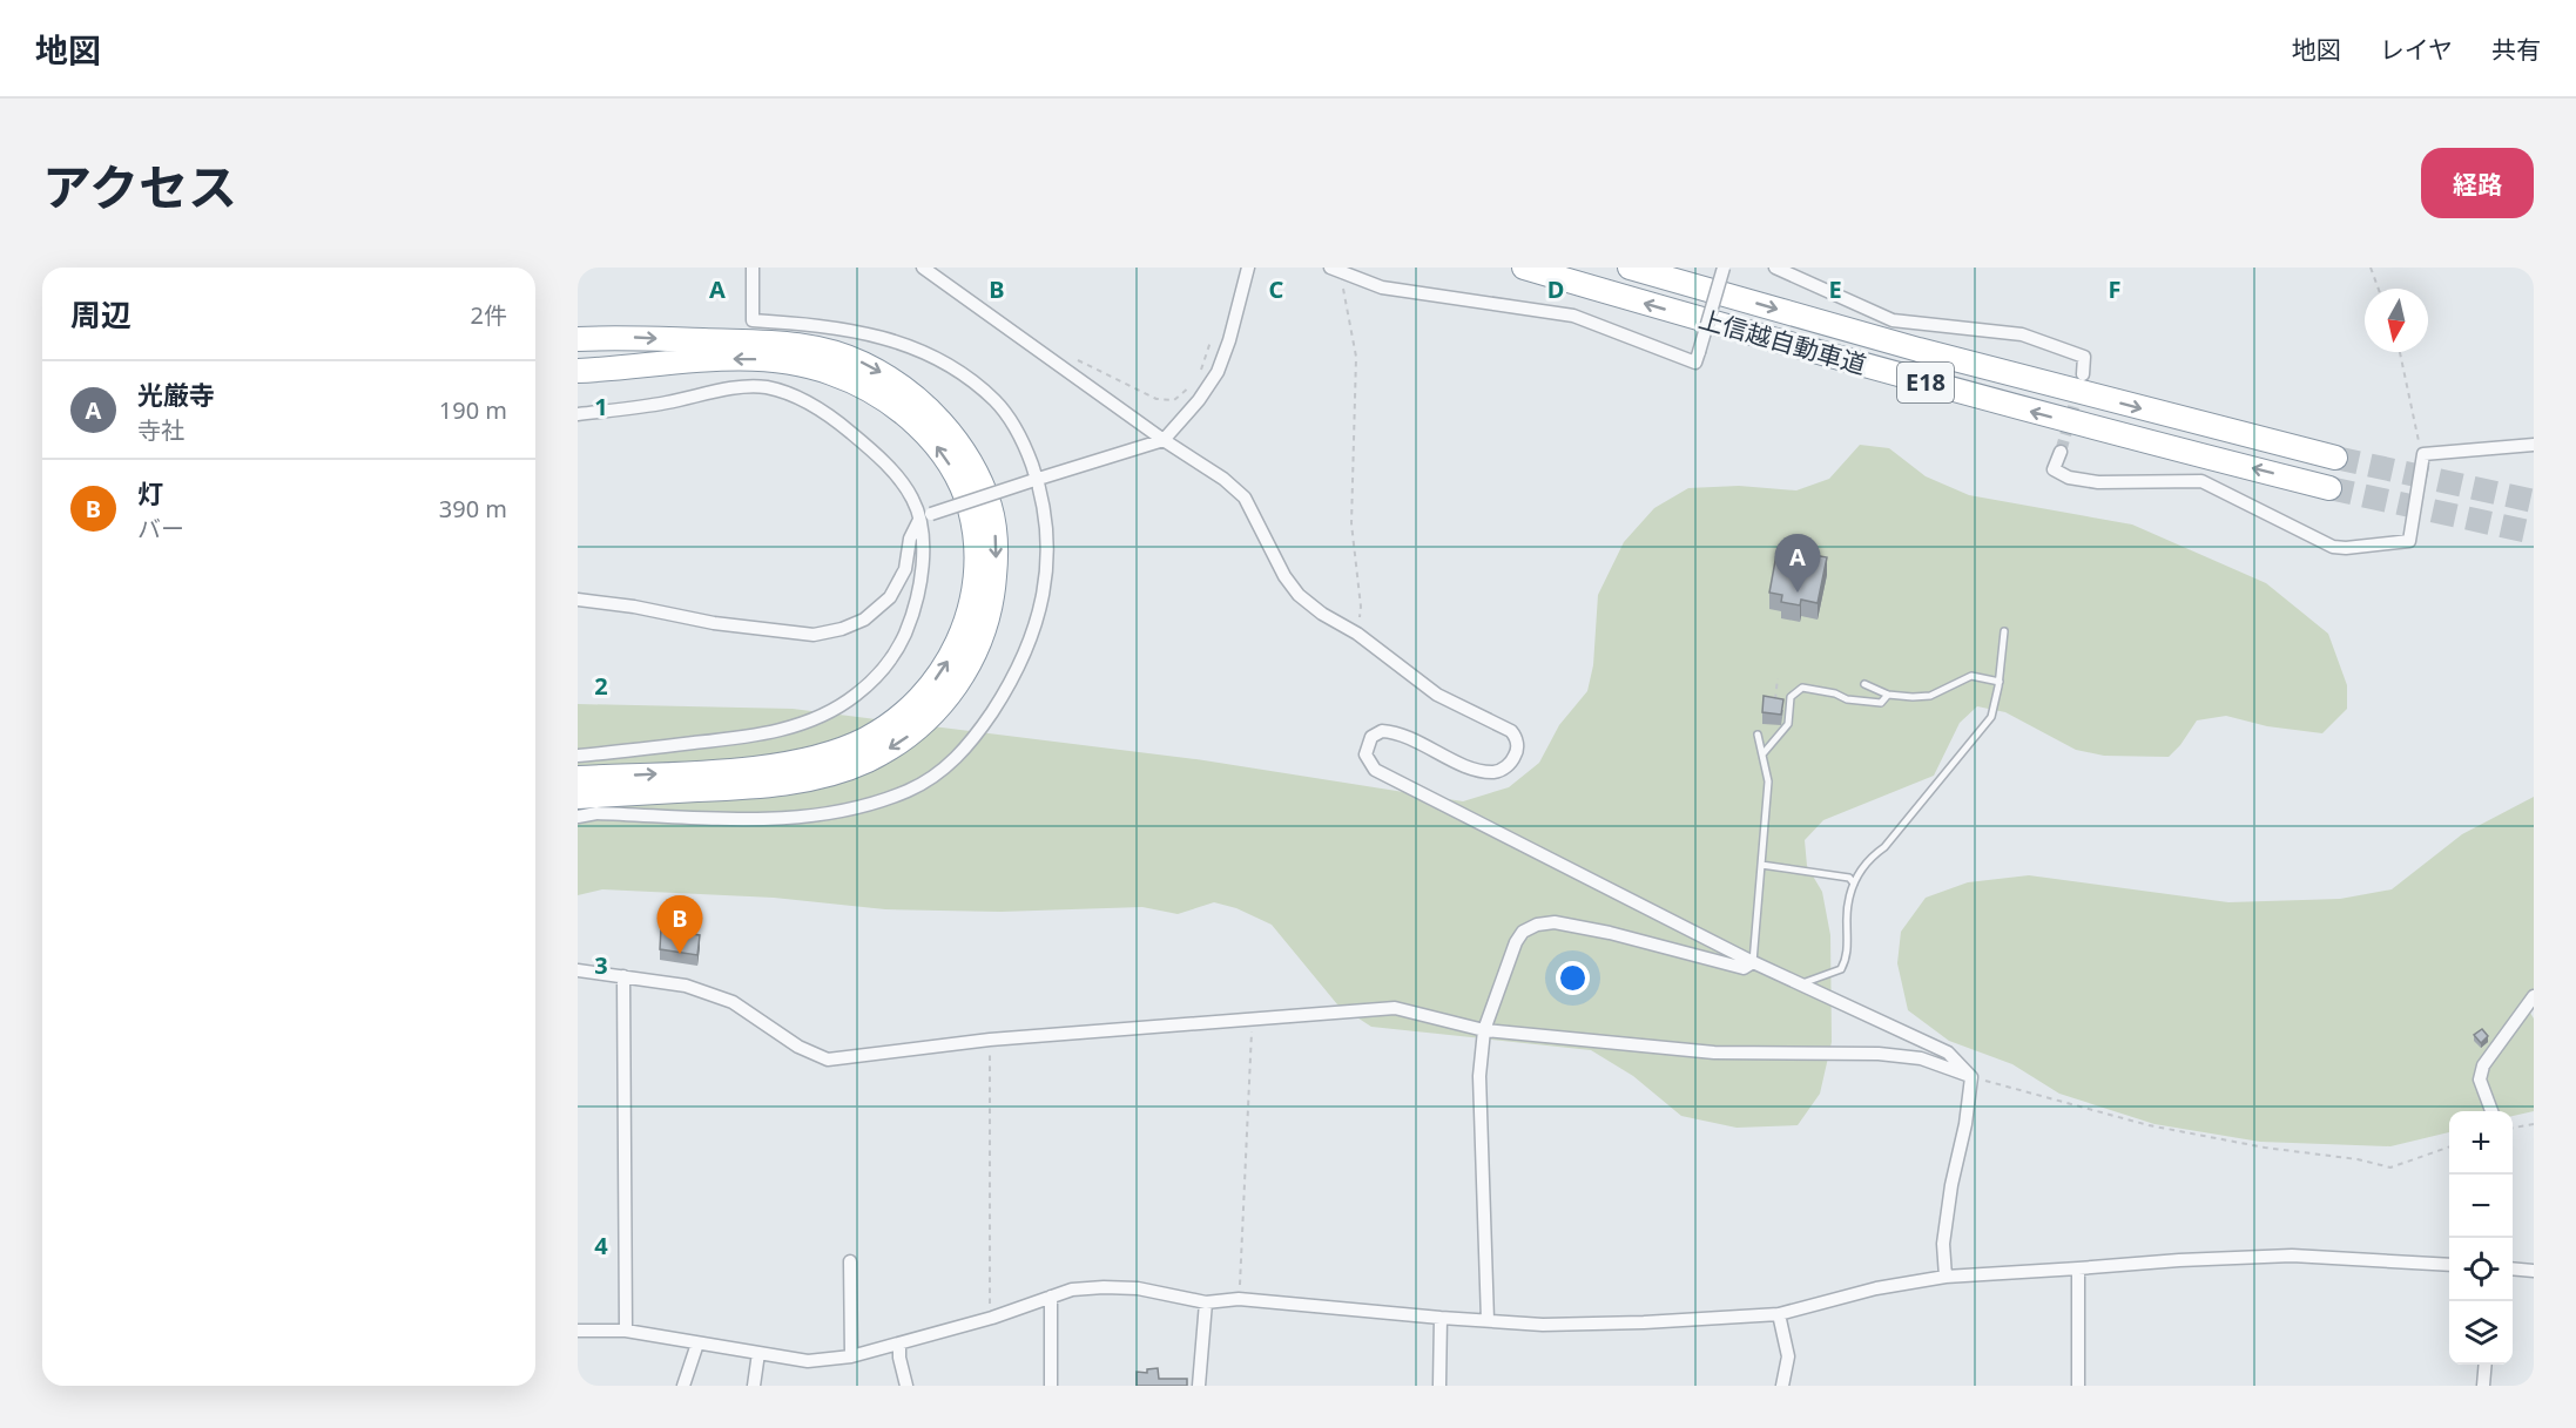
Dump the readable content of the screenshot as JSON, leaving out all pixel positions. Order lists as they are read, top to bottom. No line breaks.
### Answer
{"streets":{"highway":["上信越自動車道","E18"]},"north":"bottom","page":{"header":"地図","nav":["地図","レイヤ","共有"],"title":"アクセス","buttons":"経路","heading":["周辺","2件"],"list":[{"mark":"A","name":"光厳寺","note":"寺社","value":"190 m"},{"mark":"B","name":"灯","note":"バー","value":"390 m"}],"pins":["A","B"],"map_buttons":["+","−"]},"grid":{"columns":["A","B","C","D","E","F"],"rows":["1","2","3","4"]}}
